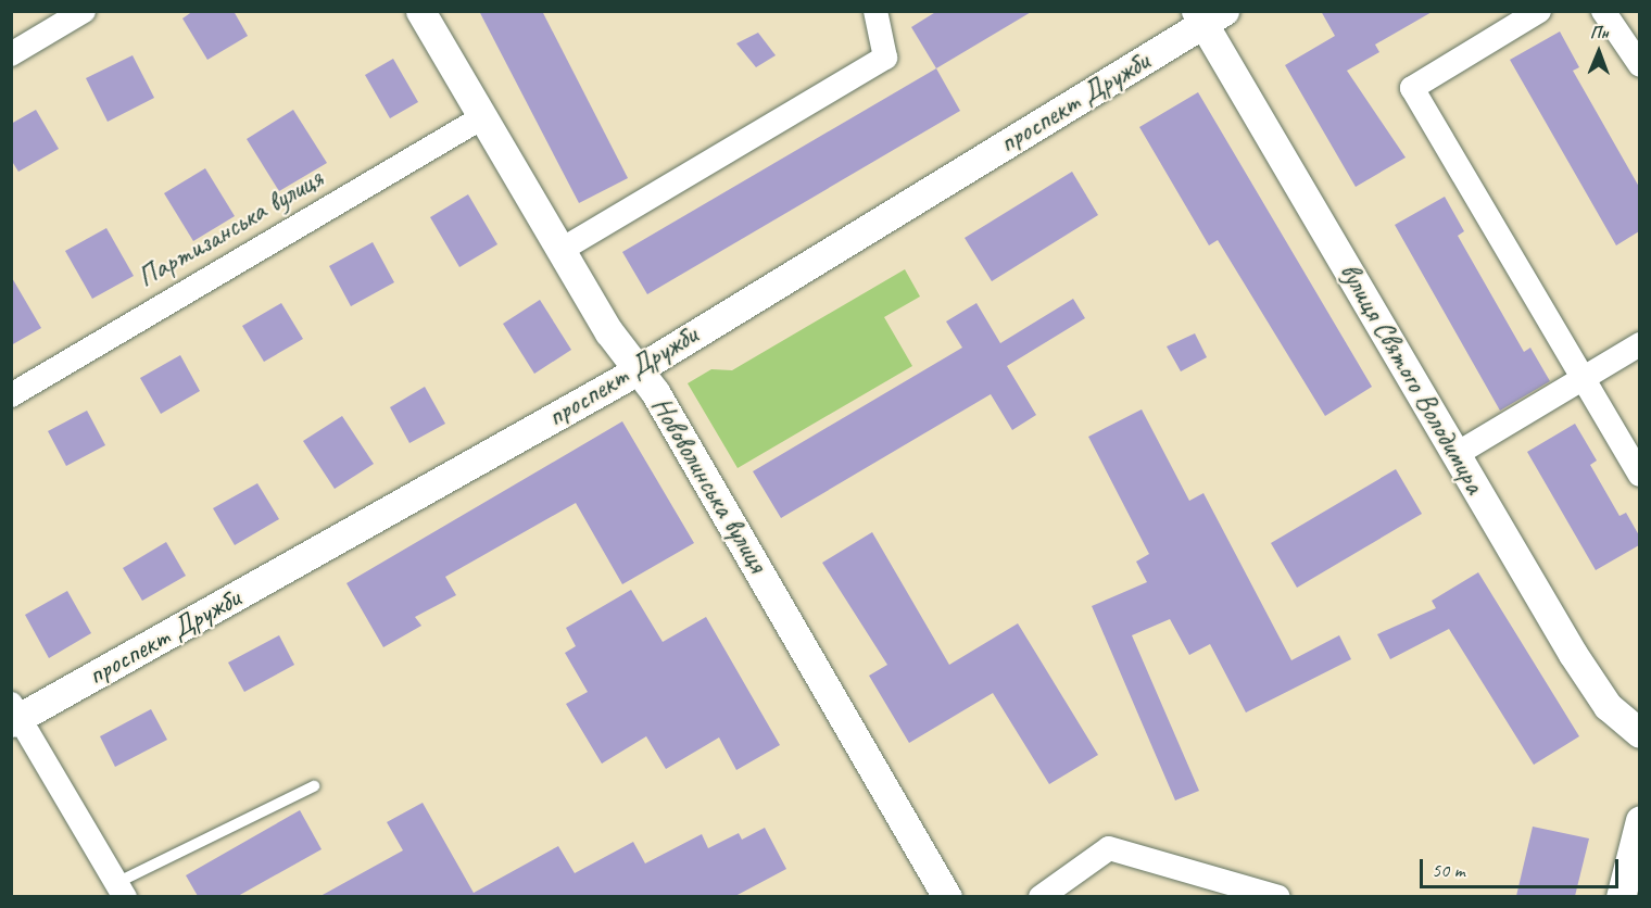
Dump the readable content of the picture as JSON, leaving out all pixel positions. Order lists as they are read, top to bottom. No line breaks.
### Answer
{"streets":{"street":["проспект Дружби","Партизанська вулиця","вулиця Святого Володимира","Нововолинська вулиця"]},"crossings":[["проспект Дружби","вулиця Святого Володимира"],["проспект Дружби","Нововолинська вулиця"],["Партизанська вулиця","Нововолинська вулиця"]],"scale_bar":"50 m","north":"top"}
